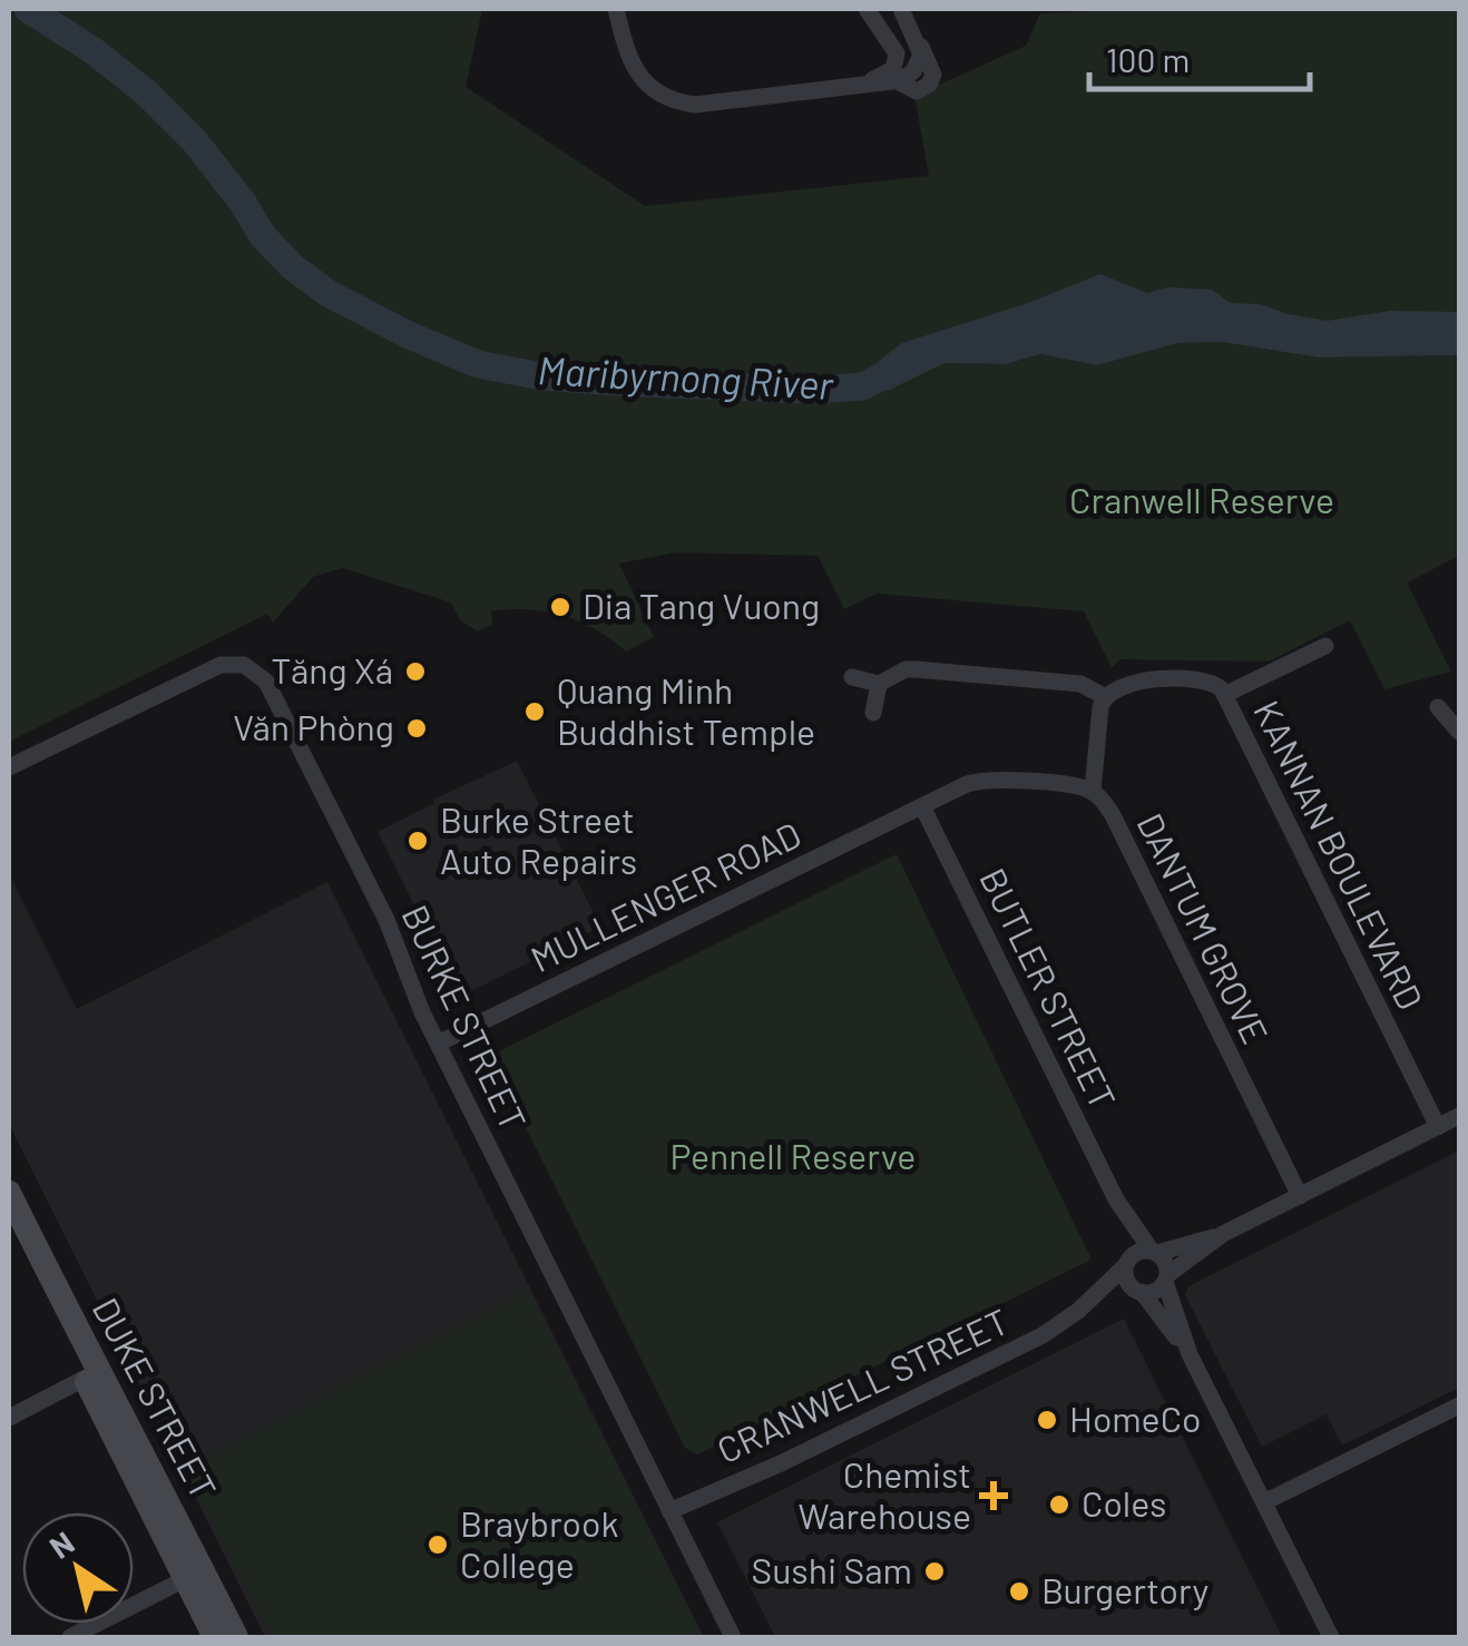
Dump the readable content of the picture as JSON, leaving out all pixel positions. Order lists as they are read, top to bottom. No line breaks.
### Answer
{"streets":{"street":["KANNAN BOULEVARD","MULLENGER ROAD","DANTUM GROVE","BUTLER STREET","BURKE STREET","CRANWELL STREET","DUKE STREET"]},"crossings":[["MULLENGER ROAD","DANTUM GROVE"],["MULLENGER ROAD","BUTLER STREET"],["MULLENGER ROAD","BURKE STREET"],["DANTUM GROVE","BUTLER STREET"],["BUTLER STREET","CRANWELL STREET"],["BURKE STREET","CRANWELL STREET"]],"water":["Maribyrnong River"],"parks":["Cranwell Reserve","Pennell Reserve"],"places":{"other":["Dia Tang Vuong","Tăng Xá","Quang Minh Buddhist Temple","Văn Phòng","Burke Street Auto Repairs","HomeCo","Coles","Braybrook College","Sushi Sam","Burgertory"],"health":["Chemist Warehouse"]},"scale_bar":"100 m","north":"top left"}
